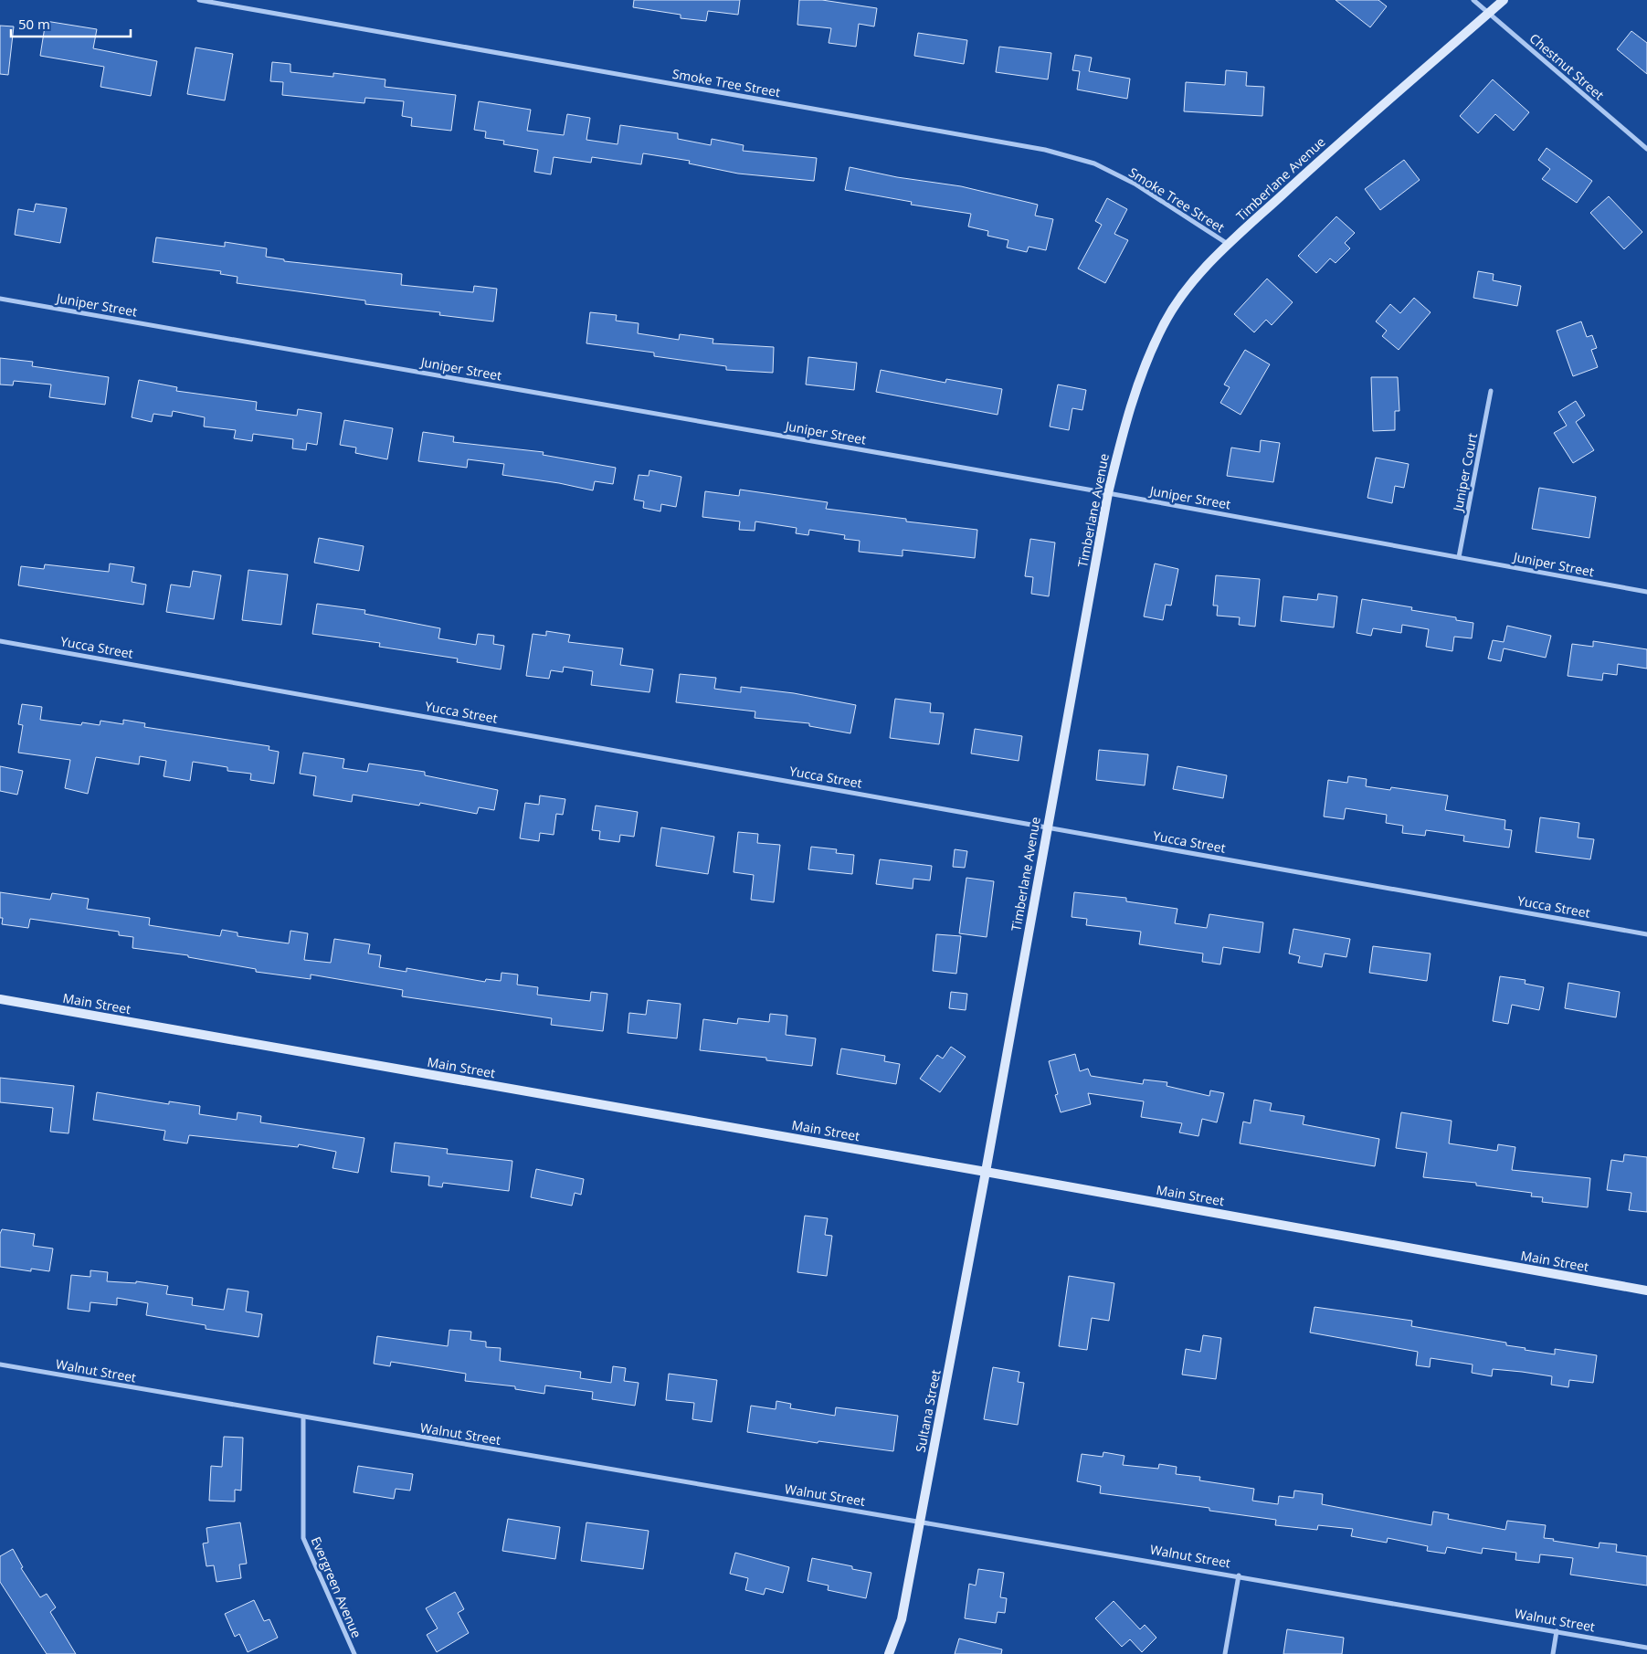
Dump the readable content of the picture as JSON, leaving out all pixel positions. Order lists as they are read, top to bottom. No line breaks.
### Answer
{"streets":{"street":["Chestnut Street","Smoke Tree Street","Timberlane Avenue","Juniper Street","Juniper Court","Yucca Street","Main Street","Walnut Street","Sultana Street","Evergreen Avenue"]},"crossings":[["Chestnut Street","Timberlane Avenue"],["Smoke Tree Street","Timberlane Avenue"],["Timberlane Avenue","Juniper Street"],["Timberlane Avenue","Yucca Street"],["Timberlane Avenue","Main Street"],["Timberlane Avenue","Sultana Street"],["Juniper Street","Juniper Court"],["Main Street","Sultana Street"],["Walnut Street","Sultana Street"],["Walnut Street","Evergreen Avenue"]],"scale_bar":"50 m"}
